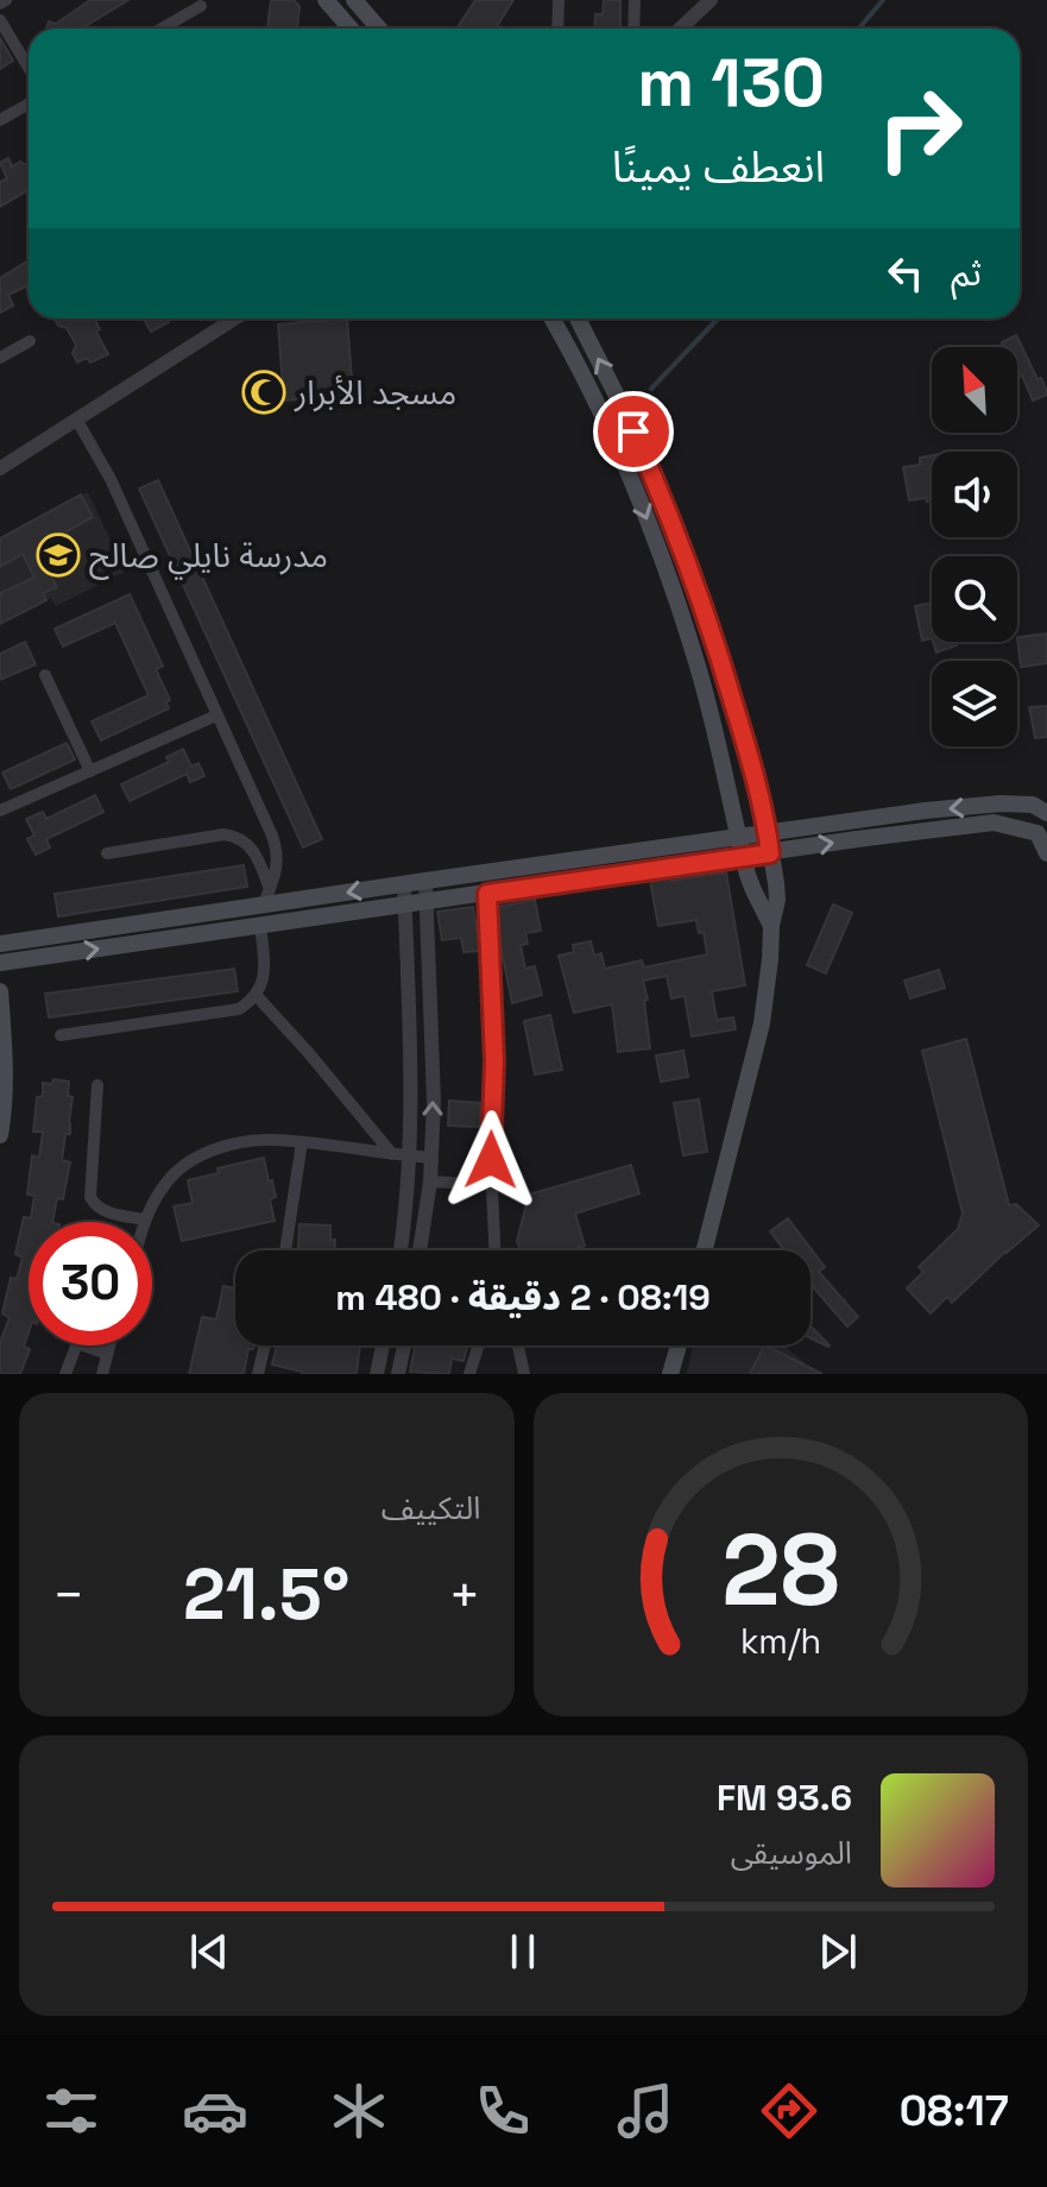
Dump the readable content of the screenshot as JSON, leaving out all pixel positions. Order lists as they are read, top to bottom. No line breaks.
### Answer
{"places":{"mosque":["مسجد الأبرار"],"school or university":["مدرسة نايلي صالح"]},"north":"top left","page":{"turn":["130 m","انعطف يمينًا"],"then":"ثم","limit":"30","trip":"08:19 · 2 دقيقة · 480 m","tile":"التكييف","heat":["−","21.5°","+"],"song":["93.6 FM","الموسيقى"],"tabs":"08:17","gauge":["28","km/h"]}}
